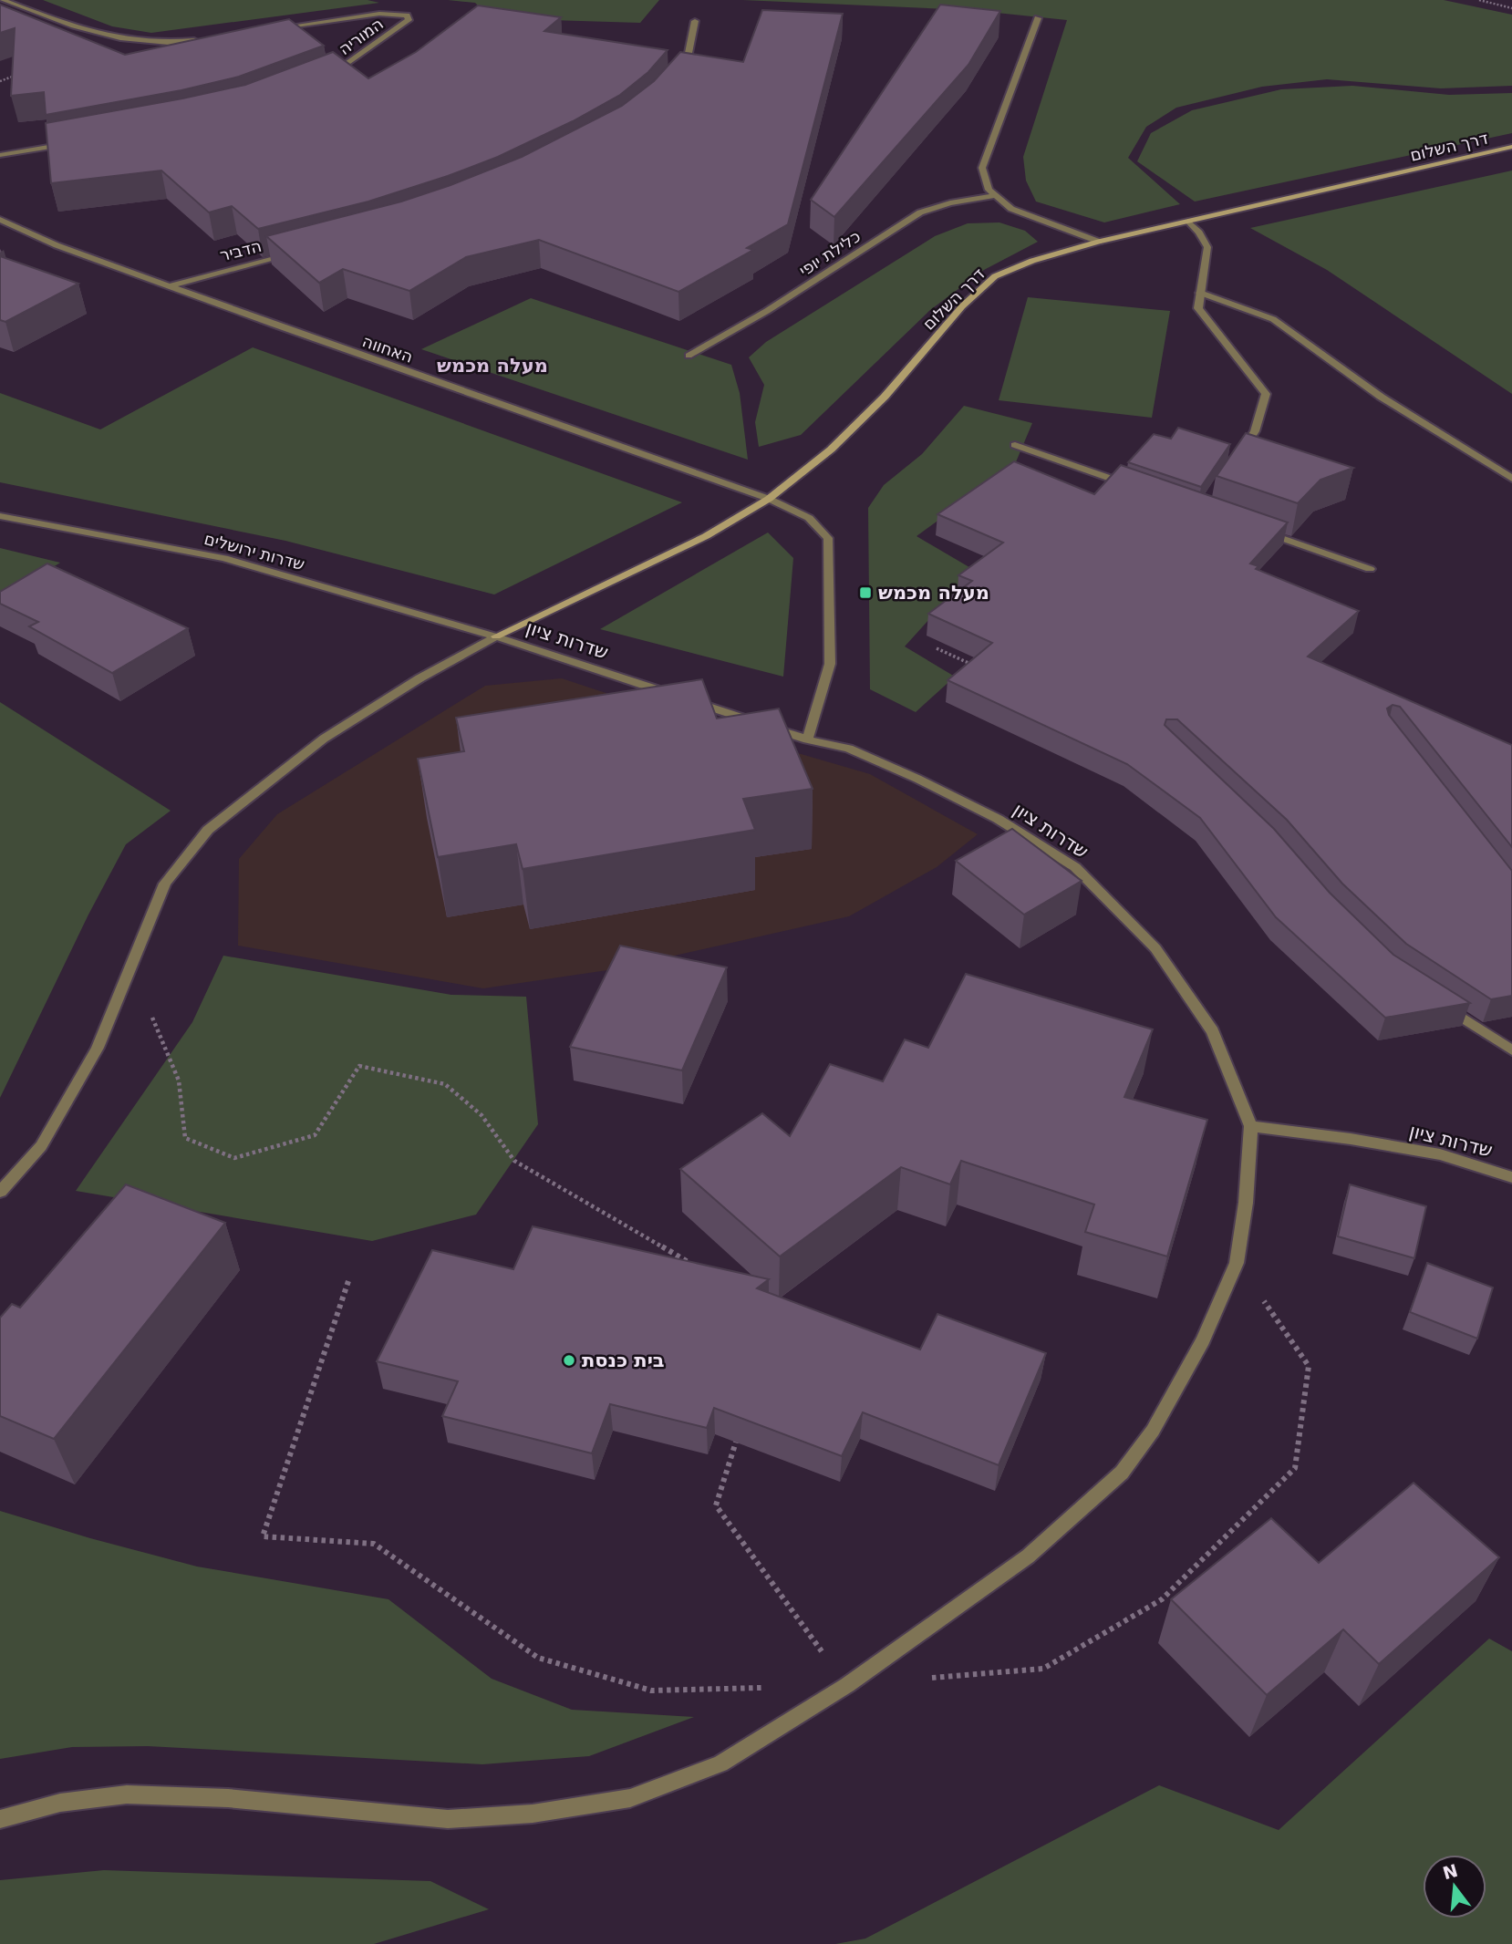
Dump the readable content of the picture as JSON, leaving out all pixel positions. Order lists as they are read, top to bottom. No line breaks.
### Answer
{"streets":{"street":["המוריה","דרך השלום","הדביר","כלילת יופי","האחווה","שדרות ירושלים","שדרות ציון"]},"crossings":[["דרך השלום","האחווה"],["דרך השלום","שדרות ירושלים"],["דרך השלום","שדרות ציון"],["הדביר","האחווה"],["האחווה","שדרות ציון"],["שדרות ירושלים","שדרות ציון"]],"districts":["מעלה מכמש"],"places":{"transit":["מעלה מכמש"],"other":["בית כנסת"]},"north":"top"}
